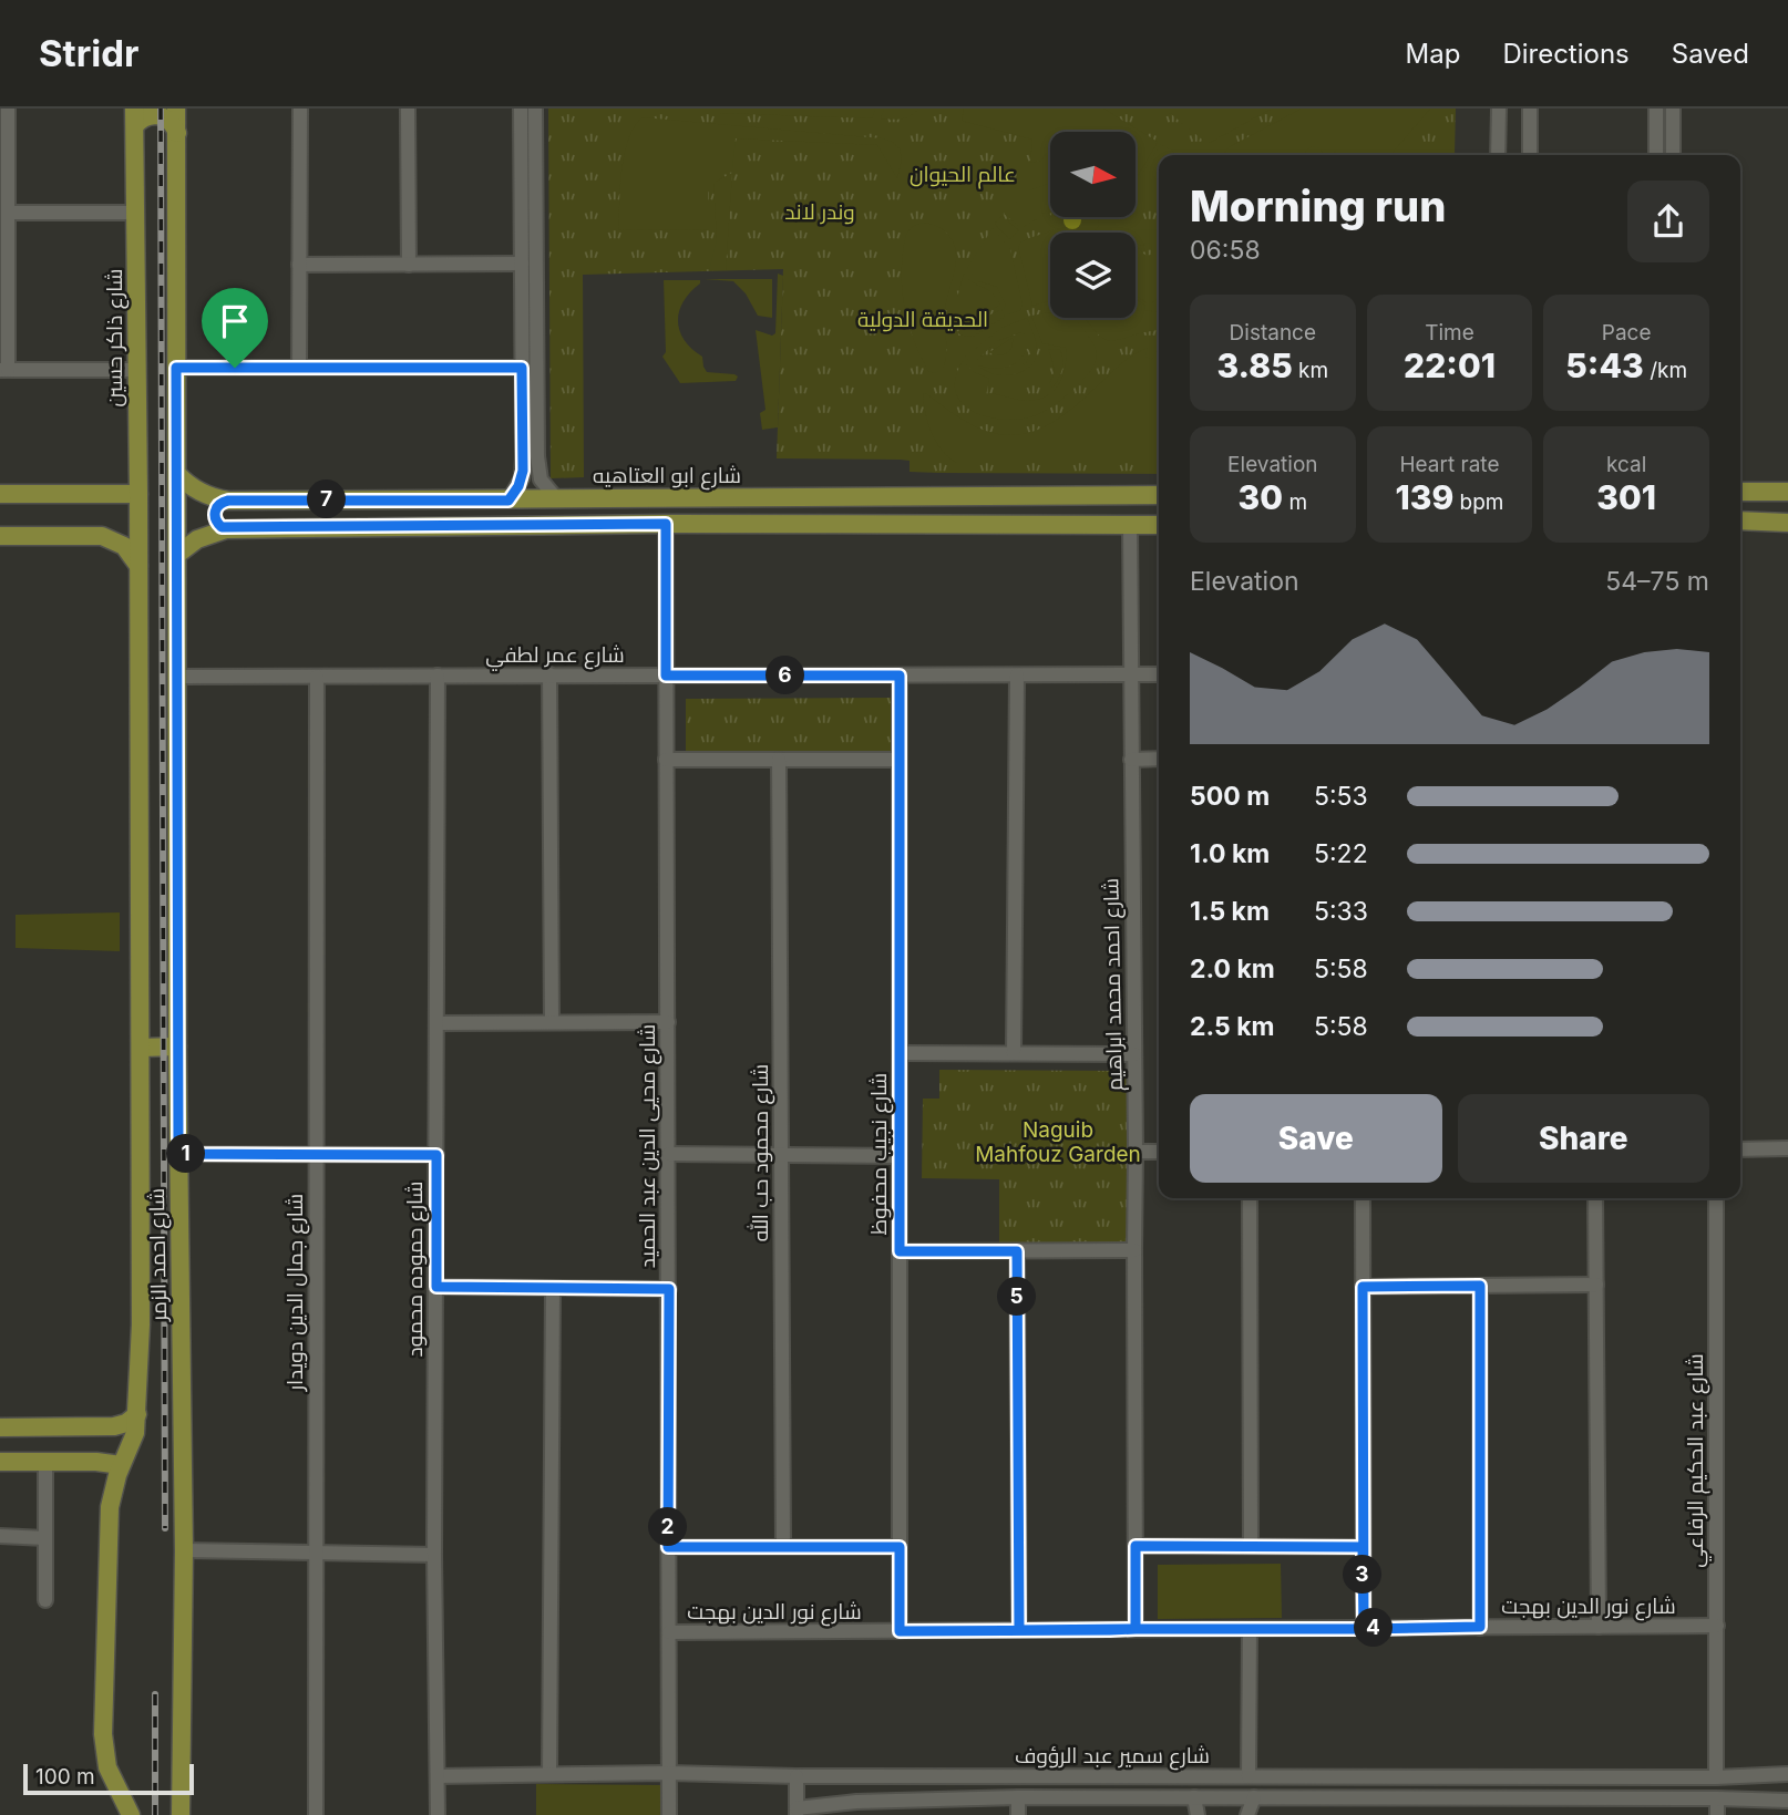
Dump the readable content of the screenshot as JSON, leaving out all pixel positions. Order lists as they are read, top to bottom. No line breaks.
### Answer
{"streets":{"main road":["شارع ذاكر حسين","شارع ابو العتاهيه","شارع احمد الزمر"],"street":["شارع عمر لطفي","شارع احمد محمد ابراهيم","شارع محيى الدين عبد الحميد","شارع محمود حب الله","شارع نجيب محفوظ","شارع حموده محمود","شارع جمال الدين دويدار","شارع عبد الحكيم الرفاعي","شارع نور الدين بهجت","شارع سمير عبد الرؤوف"]},"crossings":[["شارع ذاكر حسين","شارع احمد الزمر"],["شارع عمر لطفي","شارع احمد محمد ابراهيم"],["شارع عمر لطفي","شارع محيى الدين عبد الحميد"],["شارع عمر لطفي","شارع نجيب محفوظ"],["شارع عمر لطفي","شارع احمد الزمر"],["شارع عمر لطفي","شارع حموده محمود"],["شارع عمر لطفي","شارع جمال الدين دويدار"],["شارع احمد محمد ابراهيم","شارع نور الدين بهجت"],["شارع محيى الدين عبد الحميد","شارع نور الدين بهجت"],["شارع محيى الدين عبد الحميد","شارع سمير عبد الرؤوف"],["شارع نجيب محفوظ","شارع نور الدين بهجت"],["شارع حموده محمود","شارع سمير عبد الرؤوف"],["شارع عبد الحكيم الرفاعي","شارع نور الدين بهجت"],["شارع عبد الحكيم الرفاعي","شارع سمير عبد الرؤوف"]],"parks":["عالم الحيوان","وندر لاند","الحديقة الدولية","Naguib Mahfouz Garden"],"scale_bar":"100 m","north":"right","page":{"header":"Stridr","nav":["Map","Directions","Saved"],"heading":["Morning run","06:58"],"stats":[["Distance","3.85 km"],["Time","22:01"],["Pace","5:43 /km"],["Elevation","30 m"],["Heart rate","139 bpm"],["kcal","301"]],"pins":["7","6","1","5","2","3","4"],"chart":["Elevation","54–75 m"],"list":[{"name":"500 m","note":"5:53"},{"name":"1.0 km","note":"5:22"},{"name":"1.5 km","note":"5:33"},{"name":"2.0 km","note":"5:58"},{"name":"2.5 km","note":"5:58"}],"buttons":["Save","Share"],"scale":"100 m"}}
